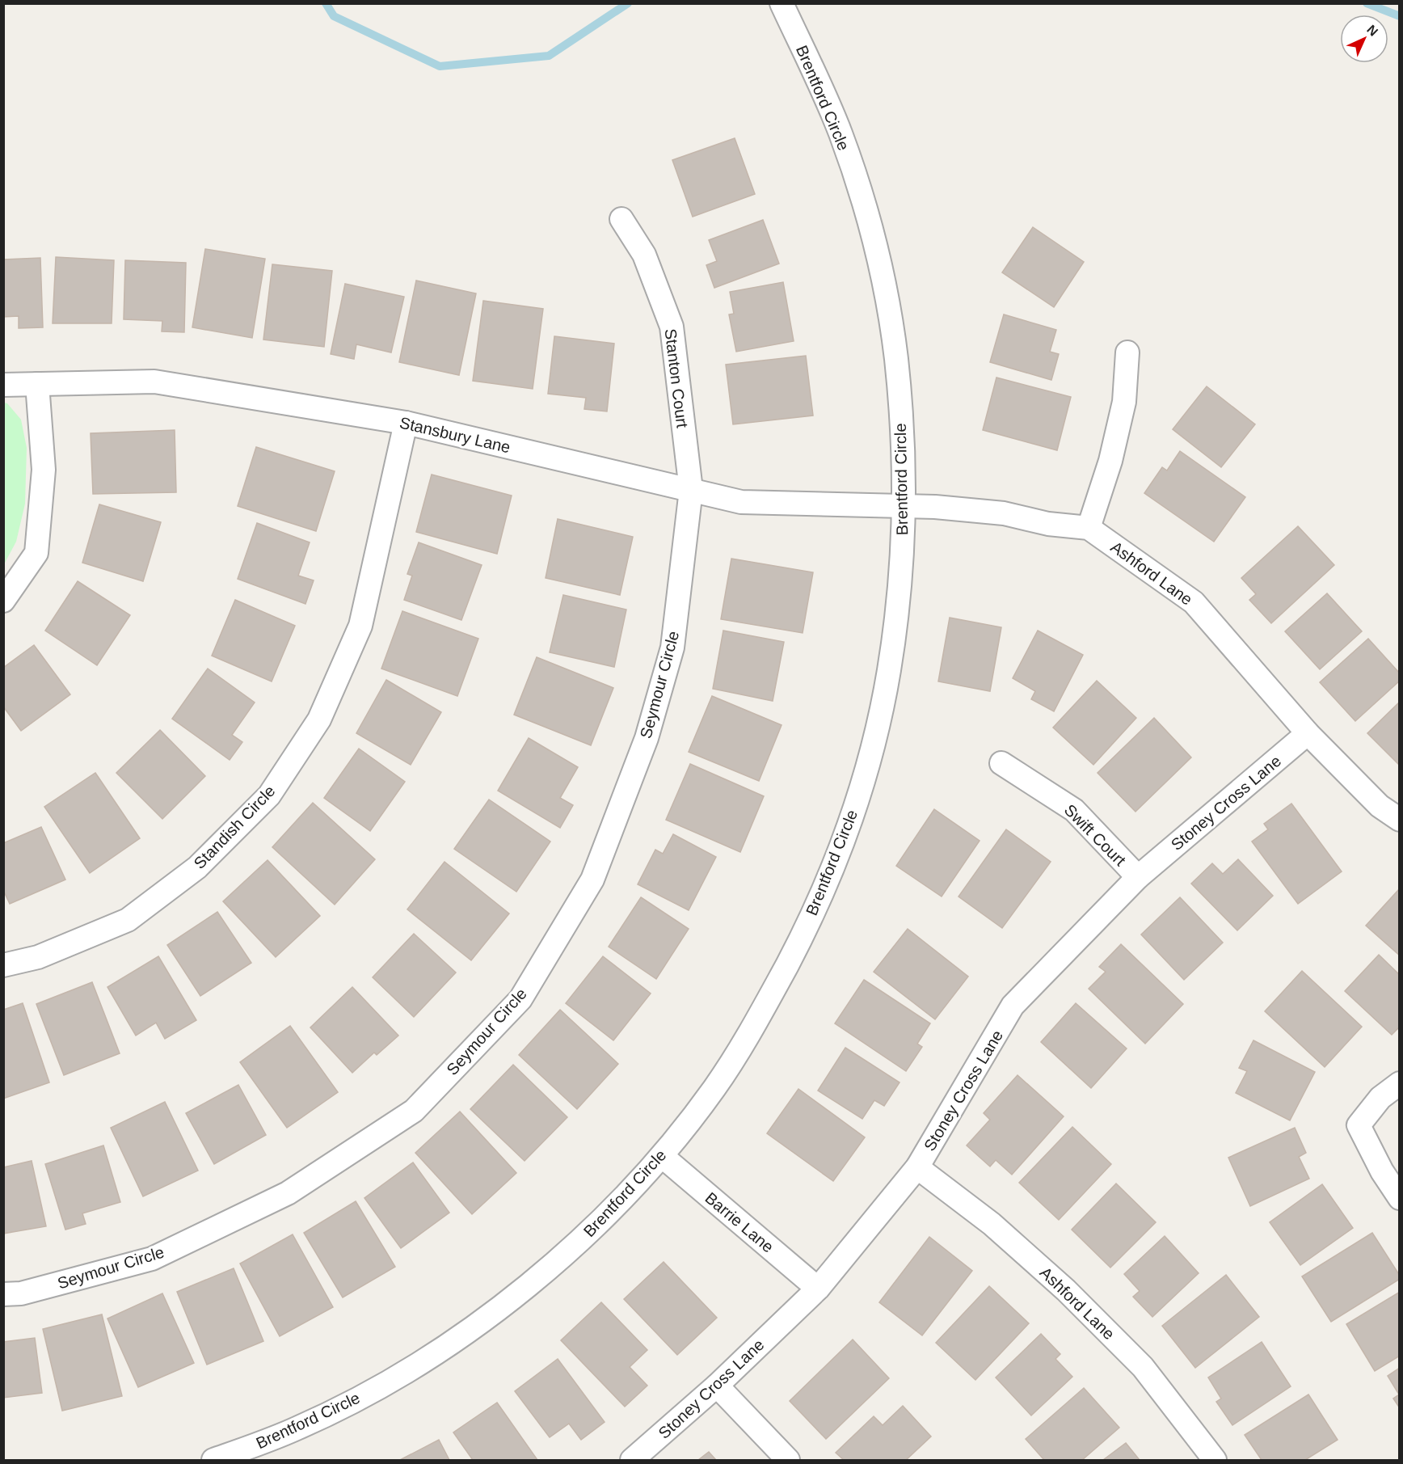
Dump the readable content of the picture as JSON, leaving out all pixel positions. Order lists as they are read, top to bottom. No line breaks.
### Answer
{"streets":{"street":["Brentford Circle","Stanton Court","Stansbury Lane","Ashford Lane","Seymour Circle","Stoney Cross Lane","Standish Circle","Swift Court","Barrie Lane"]},"crossings":[["Brentford Circle","Stansbury Lane"],["Brentford Circle","Ashford Lane"],["Brentford Circle","Barrie Lane"],["Stanton Court","Stansbury Lane"],["Stanton Court","Seymour Circle"],["Stansbury Lane","Ashford Lane"],["Stansbury Lane","Seymour Circle"],["Stansbury Lane","Standish Circle"],["Ashford Lane","Stoney Cross Lane"],["Stoney Cross Lane","Swift Court"],["Stoney Cross Lane","Barrie Lane"]],"north":"top right"}
